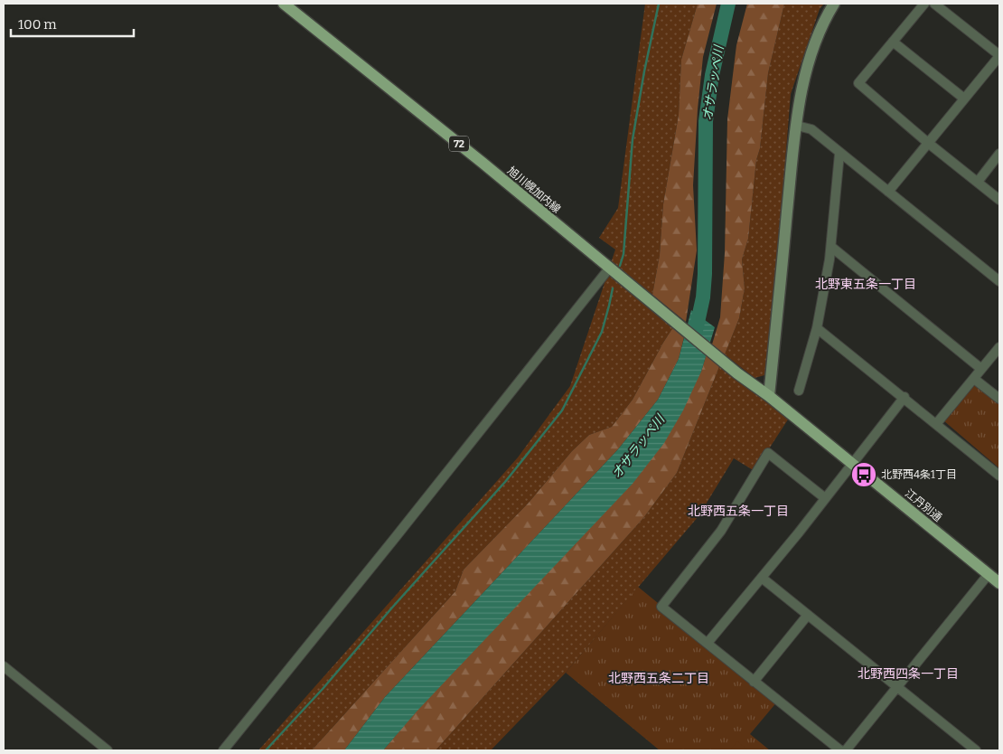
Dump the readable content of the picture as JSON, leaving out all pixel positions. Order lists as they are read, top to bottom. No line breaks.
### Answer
{"streets":{"main road":["72","旭川幌加内線","江丹別通"]},"crossings":[["旭川幌加内線","江丹別通"]],"districts":["北野東五条一丁目","北野西五条一丁目","北野西四条一丁目","北野西五条二丁目"],"water":["オサラッペ川"],"places":{"bus stop":["北野西4条1丁目"]},"scale_bar":"100 m"}
